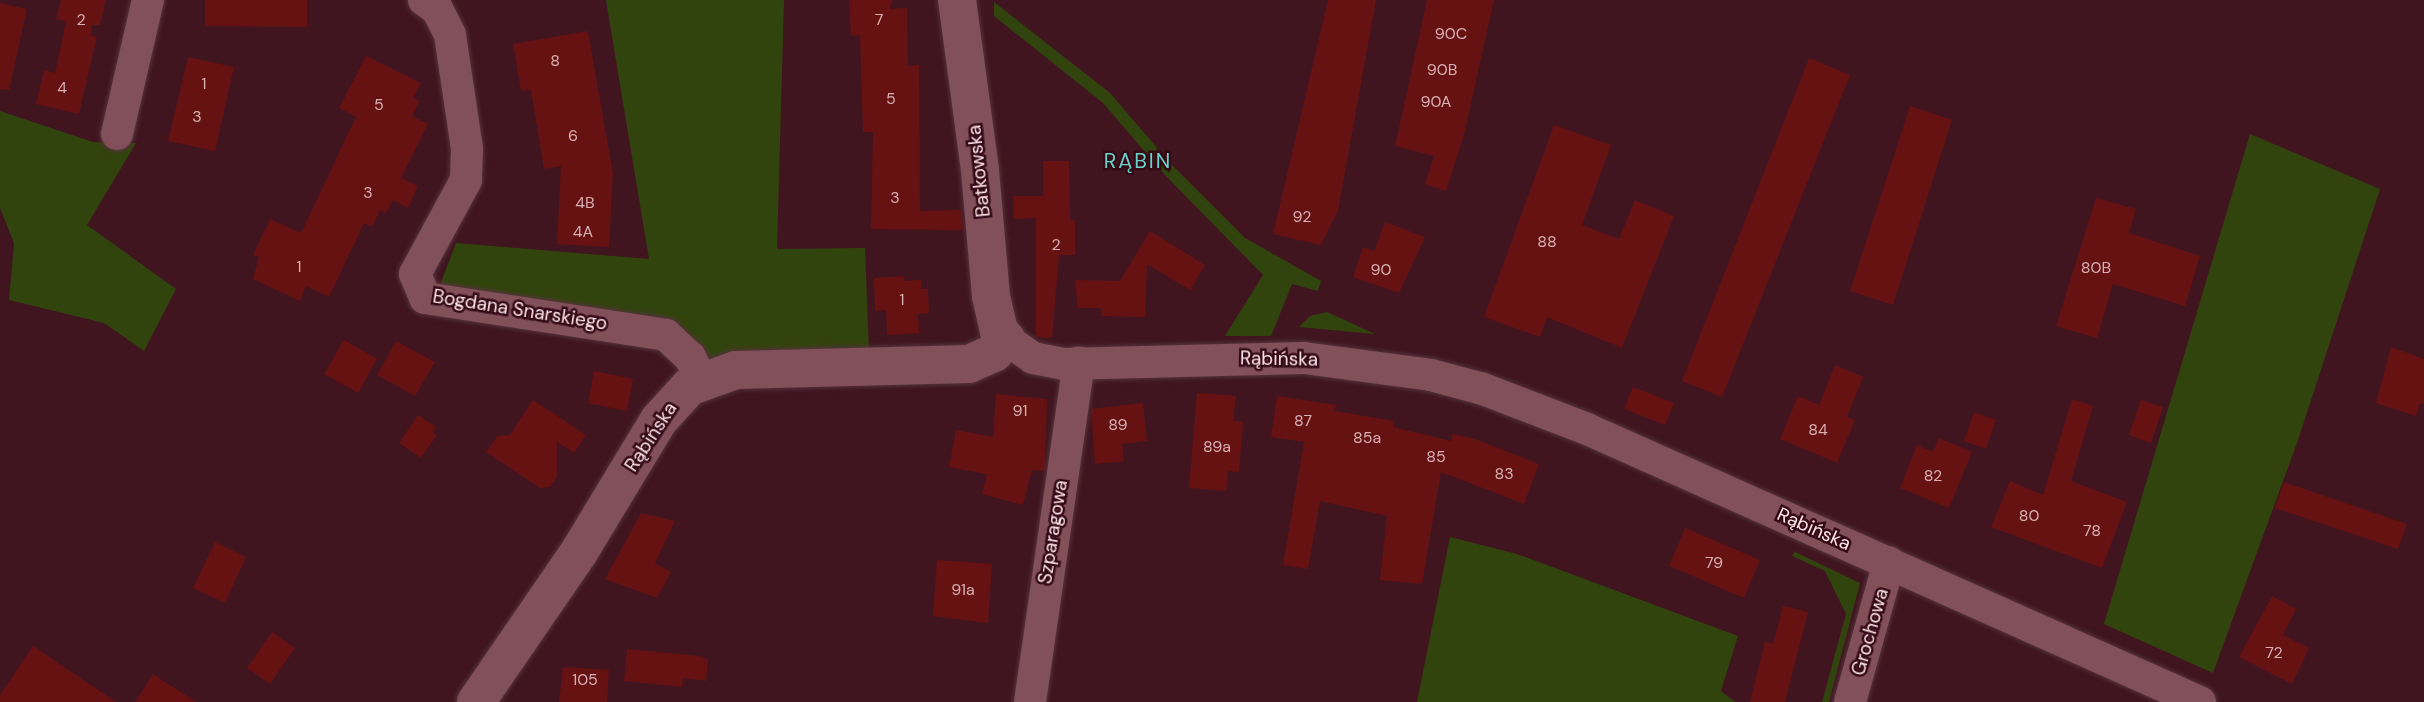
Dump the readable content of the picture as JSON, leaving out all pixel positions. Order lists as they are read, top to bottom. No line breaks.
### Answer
{"streets":{"street":["Batkowska","Bogdana Snarskiego","Rąbińska","Szparagowa","Grochowa"]},"crossings":[["Batkowska","Rąbińska"],["Bogdana Snarskiego","Rąbińska"],["Rąbińska","Szparagowa"],["Rąbińska","Grochowa"]],"districts":["RĄBIN"],"house_numbers":["2","7","90C","8","90B","1","4","5","90A","5","3","6","3","3","4B","92","4A","88","2","1","80B","90","1","91","87","89","84","85a","89a","85","83","82","80","78","79","91a","72","105"]}
